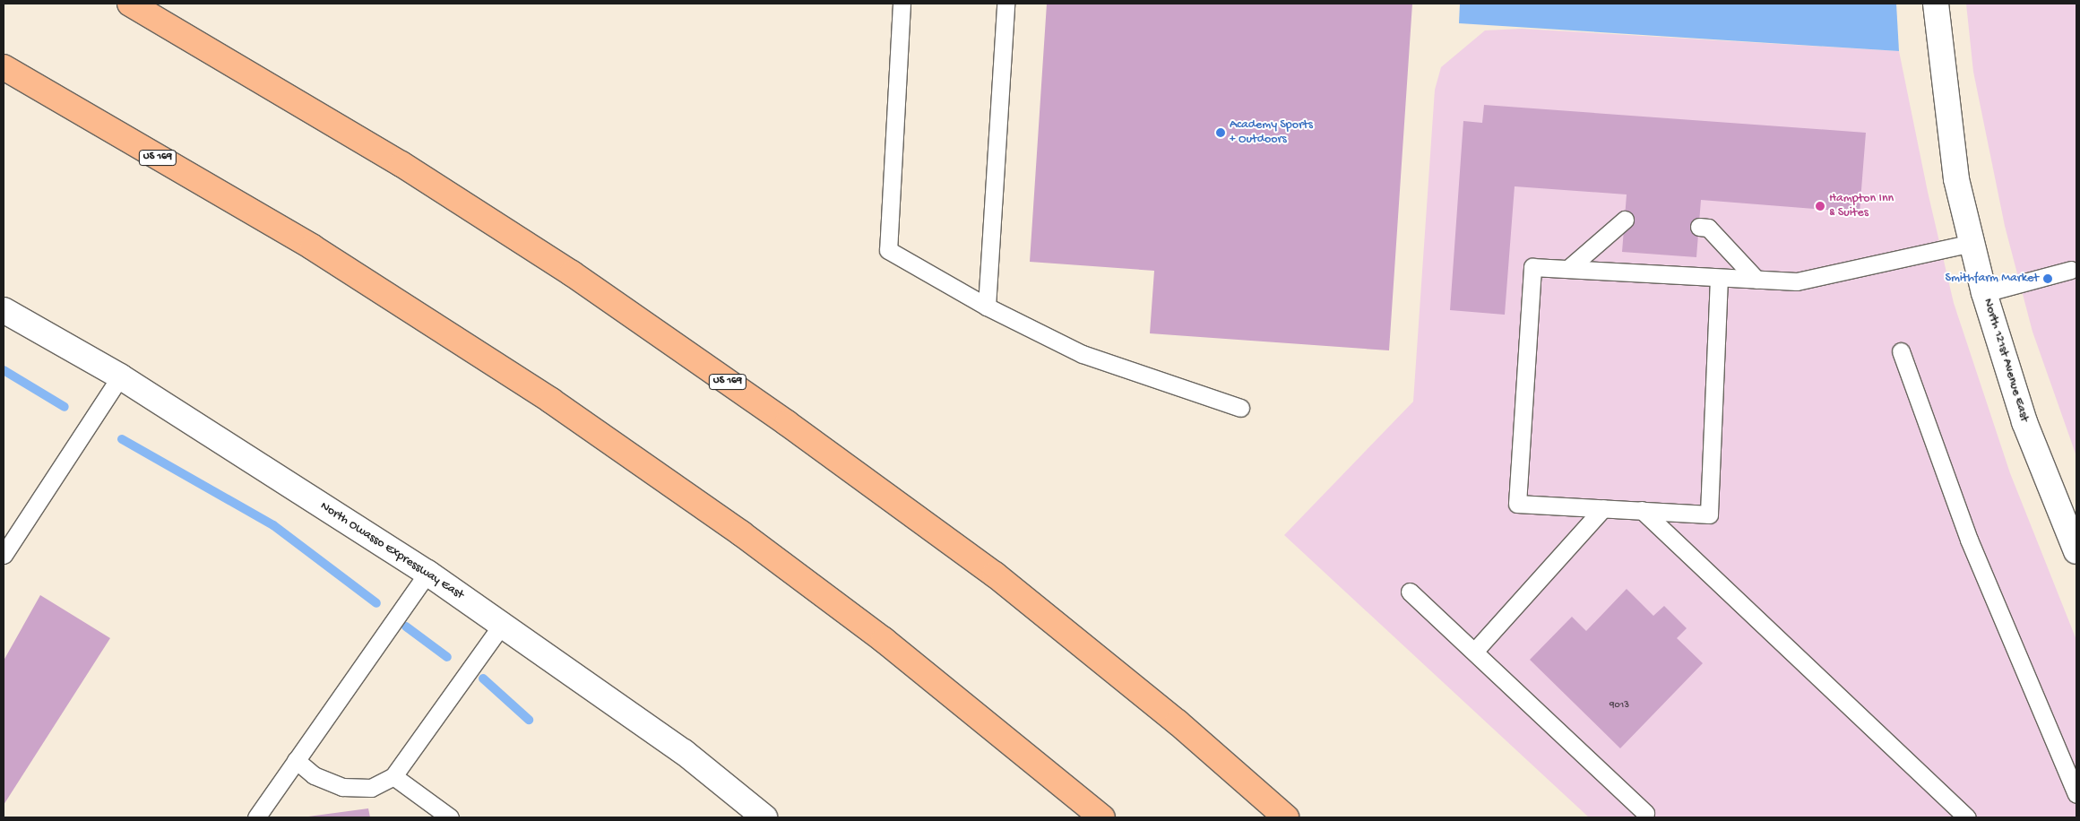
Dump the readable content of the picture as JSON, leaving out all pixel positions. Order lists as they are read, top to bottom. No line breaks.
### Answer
{"streets":{"highway":["US 169"],"street":["North 121st Avenue East","North Owasso Expressway East"]},"places":["Academy Sports + Outdoors","Hampton Inn & Suites","Smithfarm Market"],"house_numbers":["9013"]}
